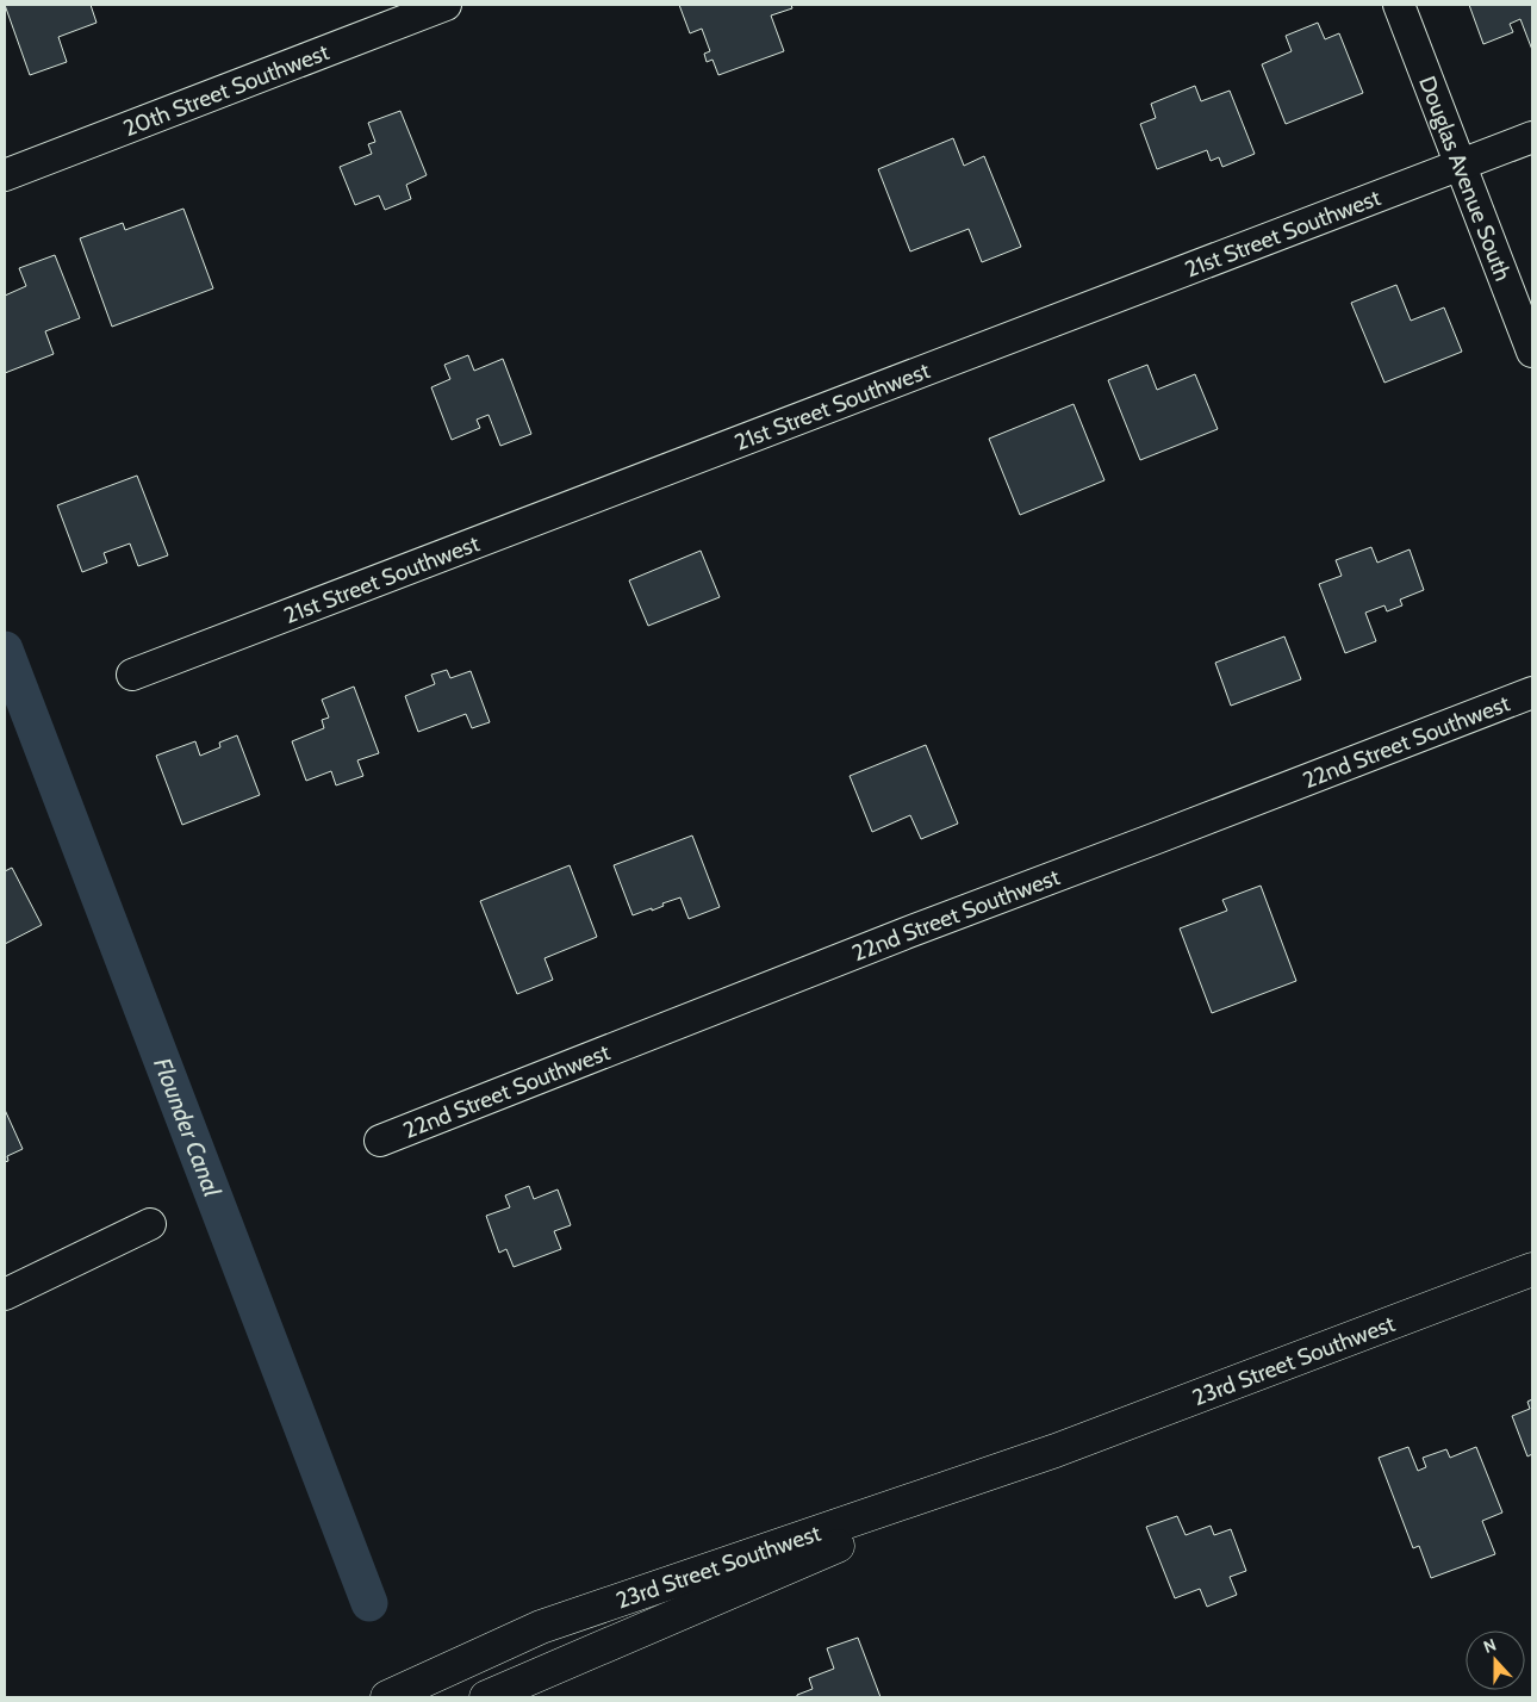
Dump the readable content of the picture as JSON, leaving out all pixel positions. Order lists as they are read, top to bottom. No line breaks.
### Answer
{"streets":{"street":["20th Street Southwest","Douglas Avenue South","21st Street Southwest","22nd Street Southwest","23rd Street Southwest"]},"crossings":[["Douglas Avenue South","21st Street Southwest"]],"water":["Flounder Canal"],"north":"top"}
